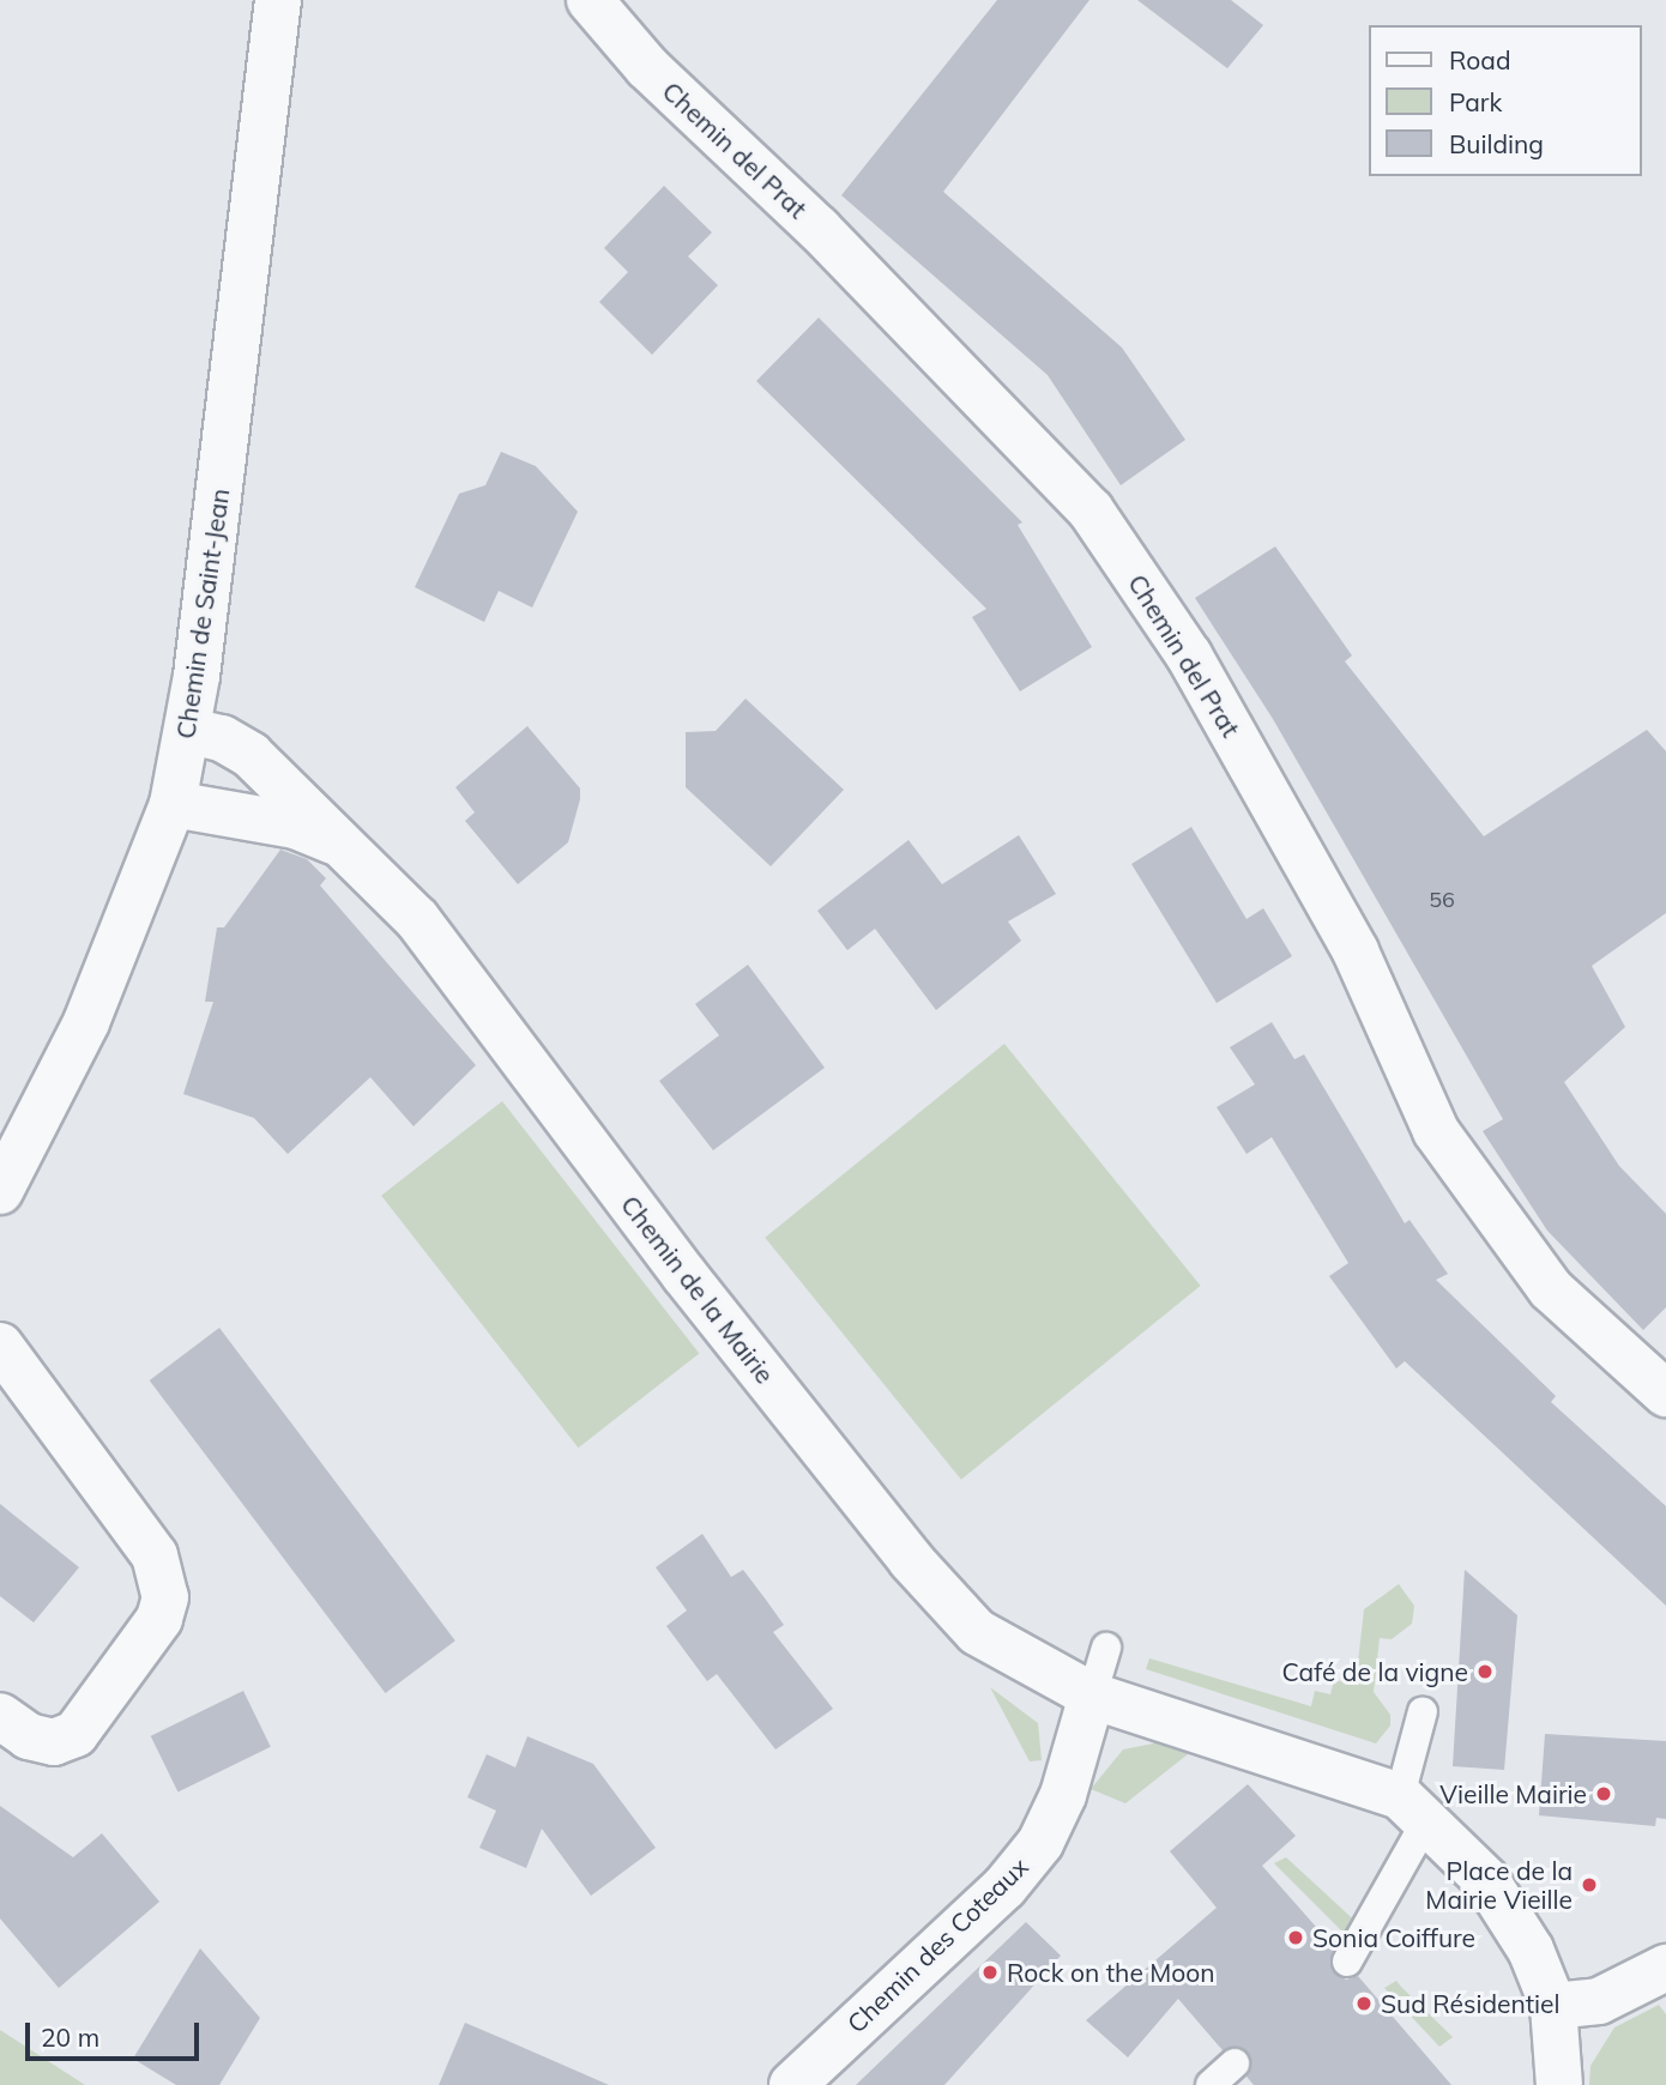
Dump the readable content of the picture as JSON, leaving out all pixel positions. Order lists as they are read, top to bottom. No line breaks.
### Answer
{"streets":{"street":["Chemin del Prat","Chemin de Saint-Jean","Chemin de la Mairie","Chemin des Coteaux"]},"crossings":[["Chemin de Saint-Jean","Chemin de la Mairie"],["Chemin de la Mairie","Chemin des Coteaux"]],"places":["Café de la vigne","Vieille Mairie","Place de la Mairie Vieille","Sonia Coiffure","Rock on the Moon","Sud Résidentiel"],"house_numbers":["56"],"legend":["Road","Park","Building"],"scale_bar":"20 m"}
